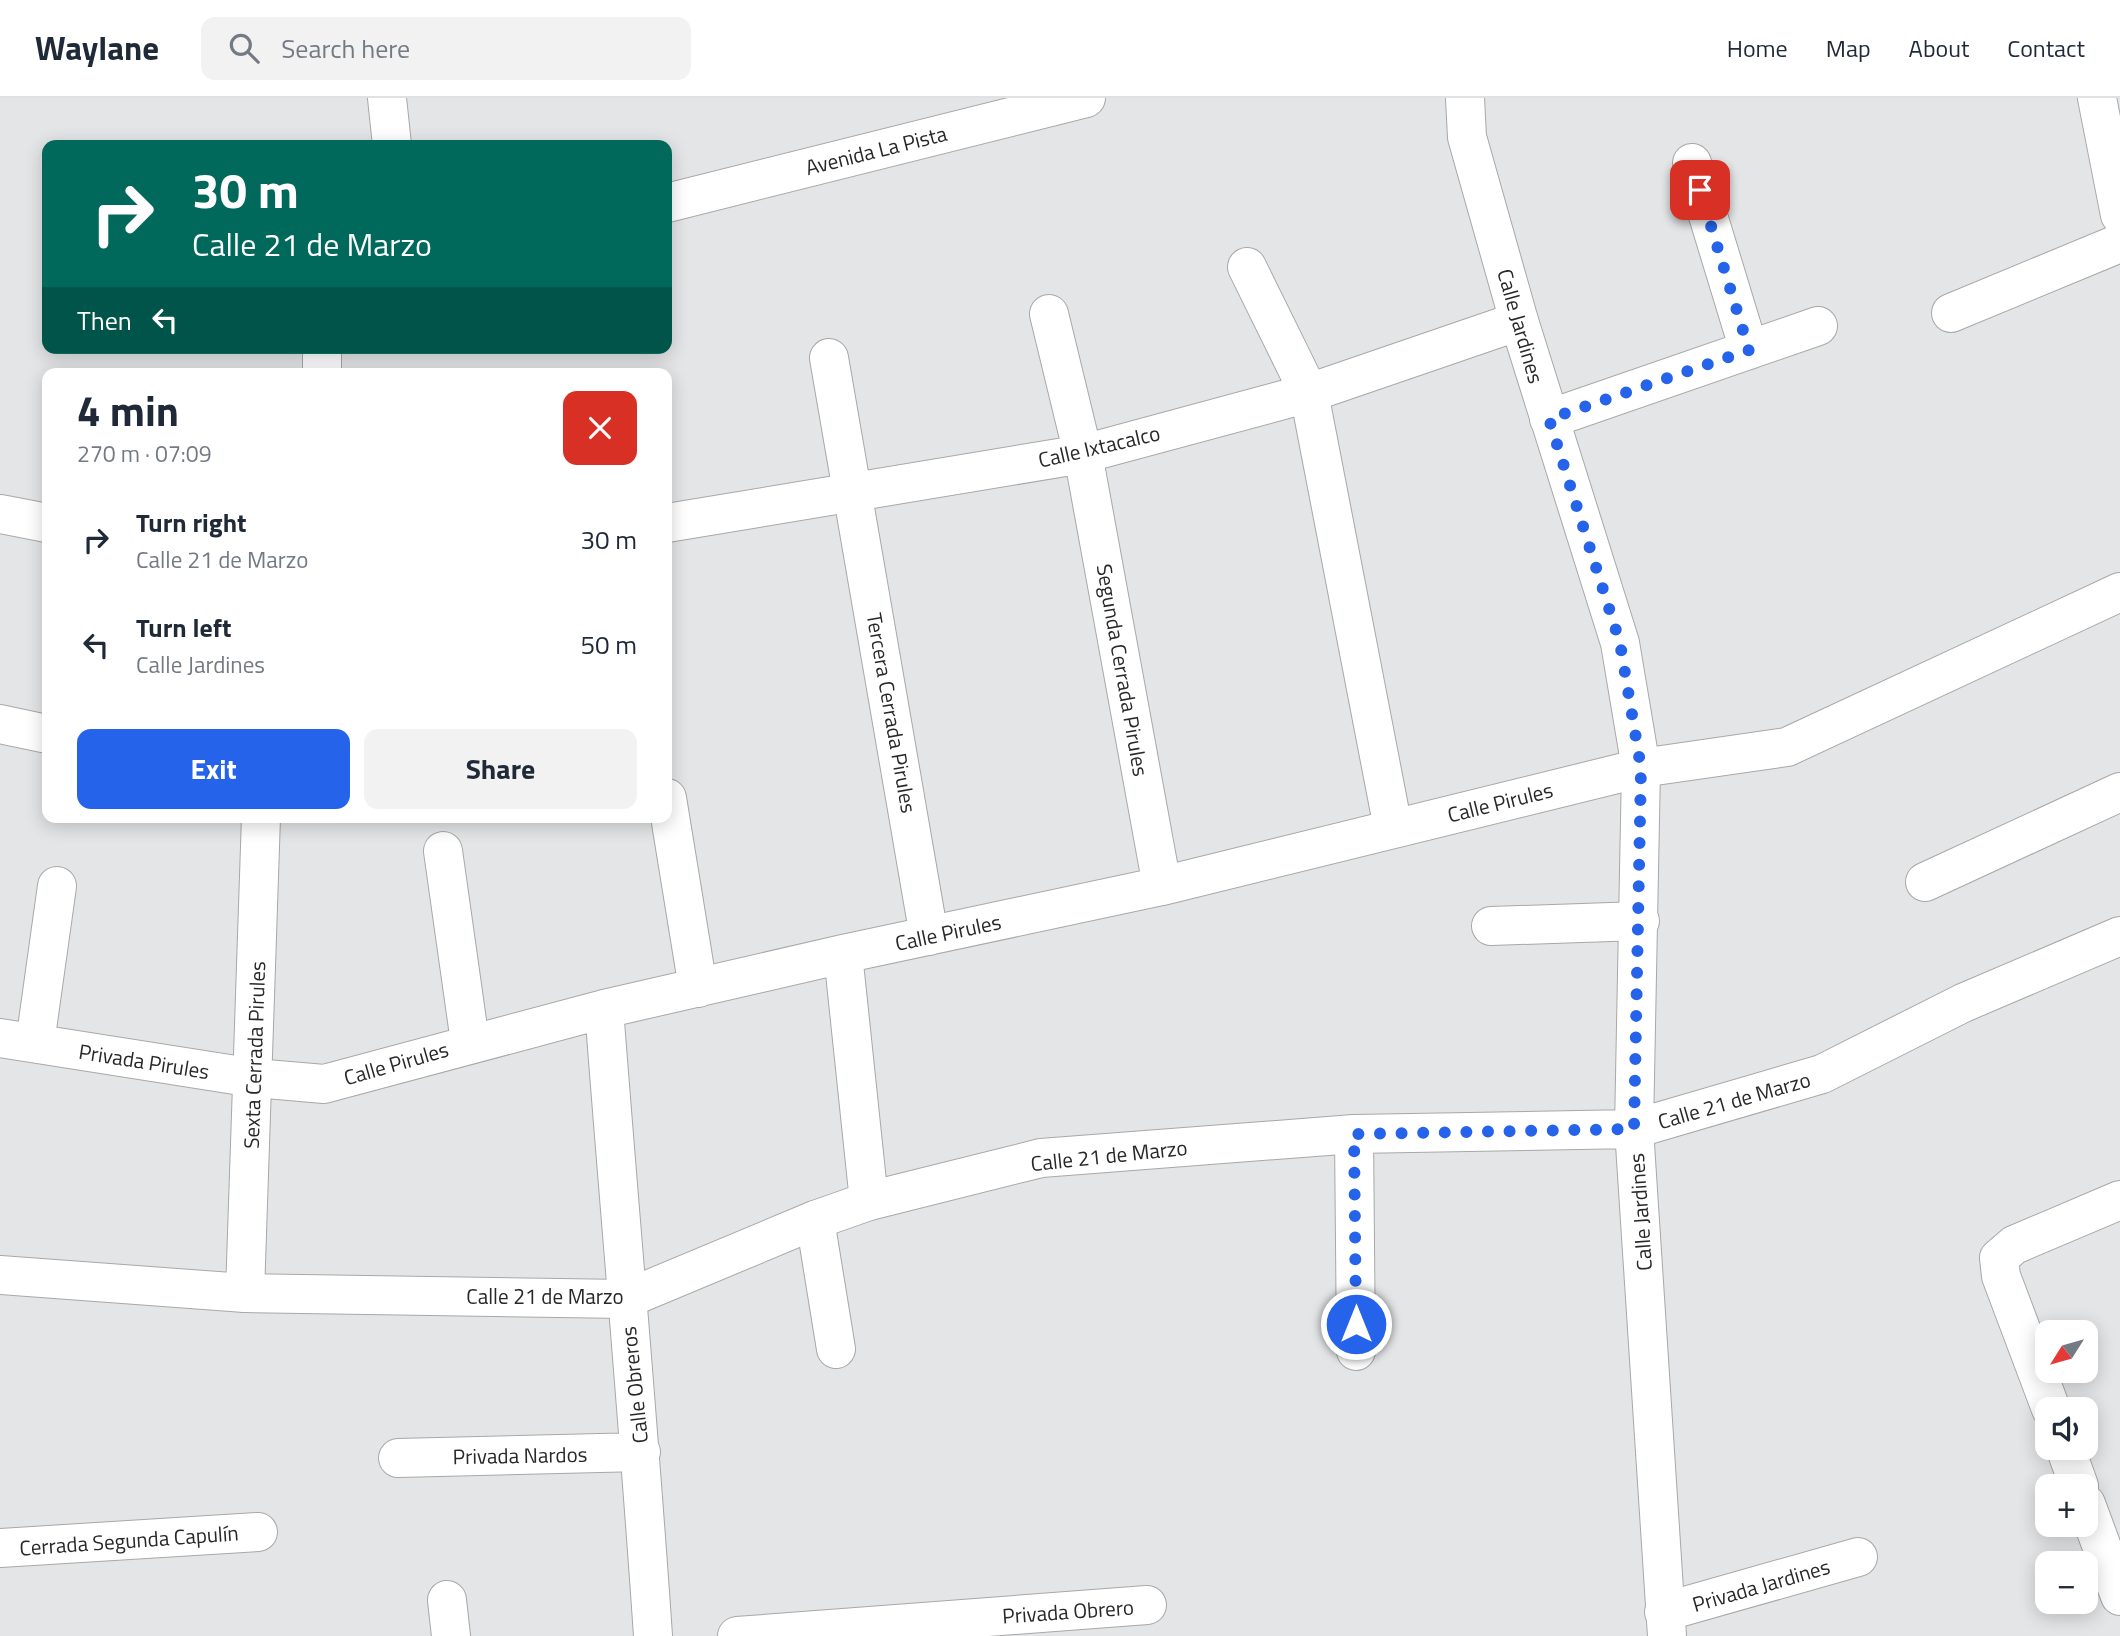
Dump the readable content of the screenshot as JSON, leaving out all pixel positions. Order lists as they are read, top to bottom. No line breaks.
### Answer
{"streets":{"street":["Avenida La Pista","Calle Jardines","Calle Ixtacalco","Segunda Cerrada Pirules","Tercera Cerrada Pirules","Calle Pirules","Sexta Cerrada Pirules","Privada Pirules","Calle 21 de Marzo","Calle Obreros","Privada Nardos","Cerrada Segunda Capulín","Privada Jardines","Privada Obrero"]},"crossings":[["Calle Jardines","Calle Ixtacalco"],["Calle Jardines","Calle Pirules"],["Calle Jardines","Calle 21 de Marzo"],["Calle Jardines","Privada Jardines"],["Calle Ixtacalco","Segunda Cerrada Pirules"],["Calle Ixtacalco","Tercera Cerrada Pirules"],["Segunda Cerrada Pirules","Calle Pirules"],["Tercera Cerrada Pirules","Calle Pirules"],["Calle Pirules","Sexta Cerrada Pirules"],["Calle Pirules","Privada Pirules"],["Calle Pirules","Calle Obreros"],["Sexta Cerrada Pirules","Privada Pirules"],["Sexta Cerrada Pirules","Calle 21 de Marzo"],["Calle 21 de Marzo","Calle Obreros"],["Calle Obreros","Privada Nardos"]],"north":"bottom left","page":{"header":"Waylane","search":"Search here","nav":["Home","Map","About","Contact"],"turn":["30 m","Calle 21 de Marzo"],"then":"Then","heading":["4 min","270 m · 07:09"],"list":[{"name":"Turn right","note":"Calle 21 de Marzo","value":"30 m"},{"name":"Turn left","note":"Calle Jardines","value":"50 m"}],"buttons":["Exit","Share"],"map_buttons":["+","−"]}}
